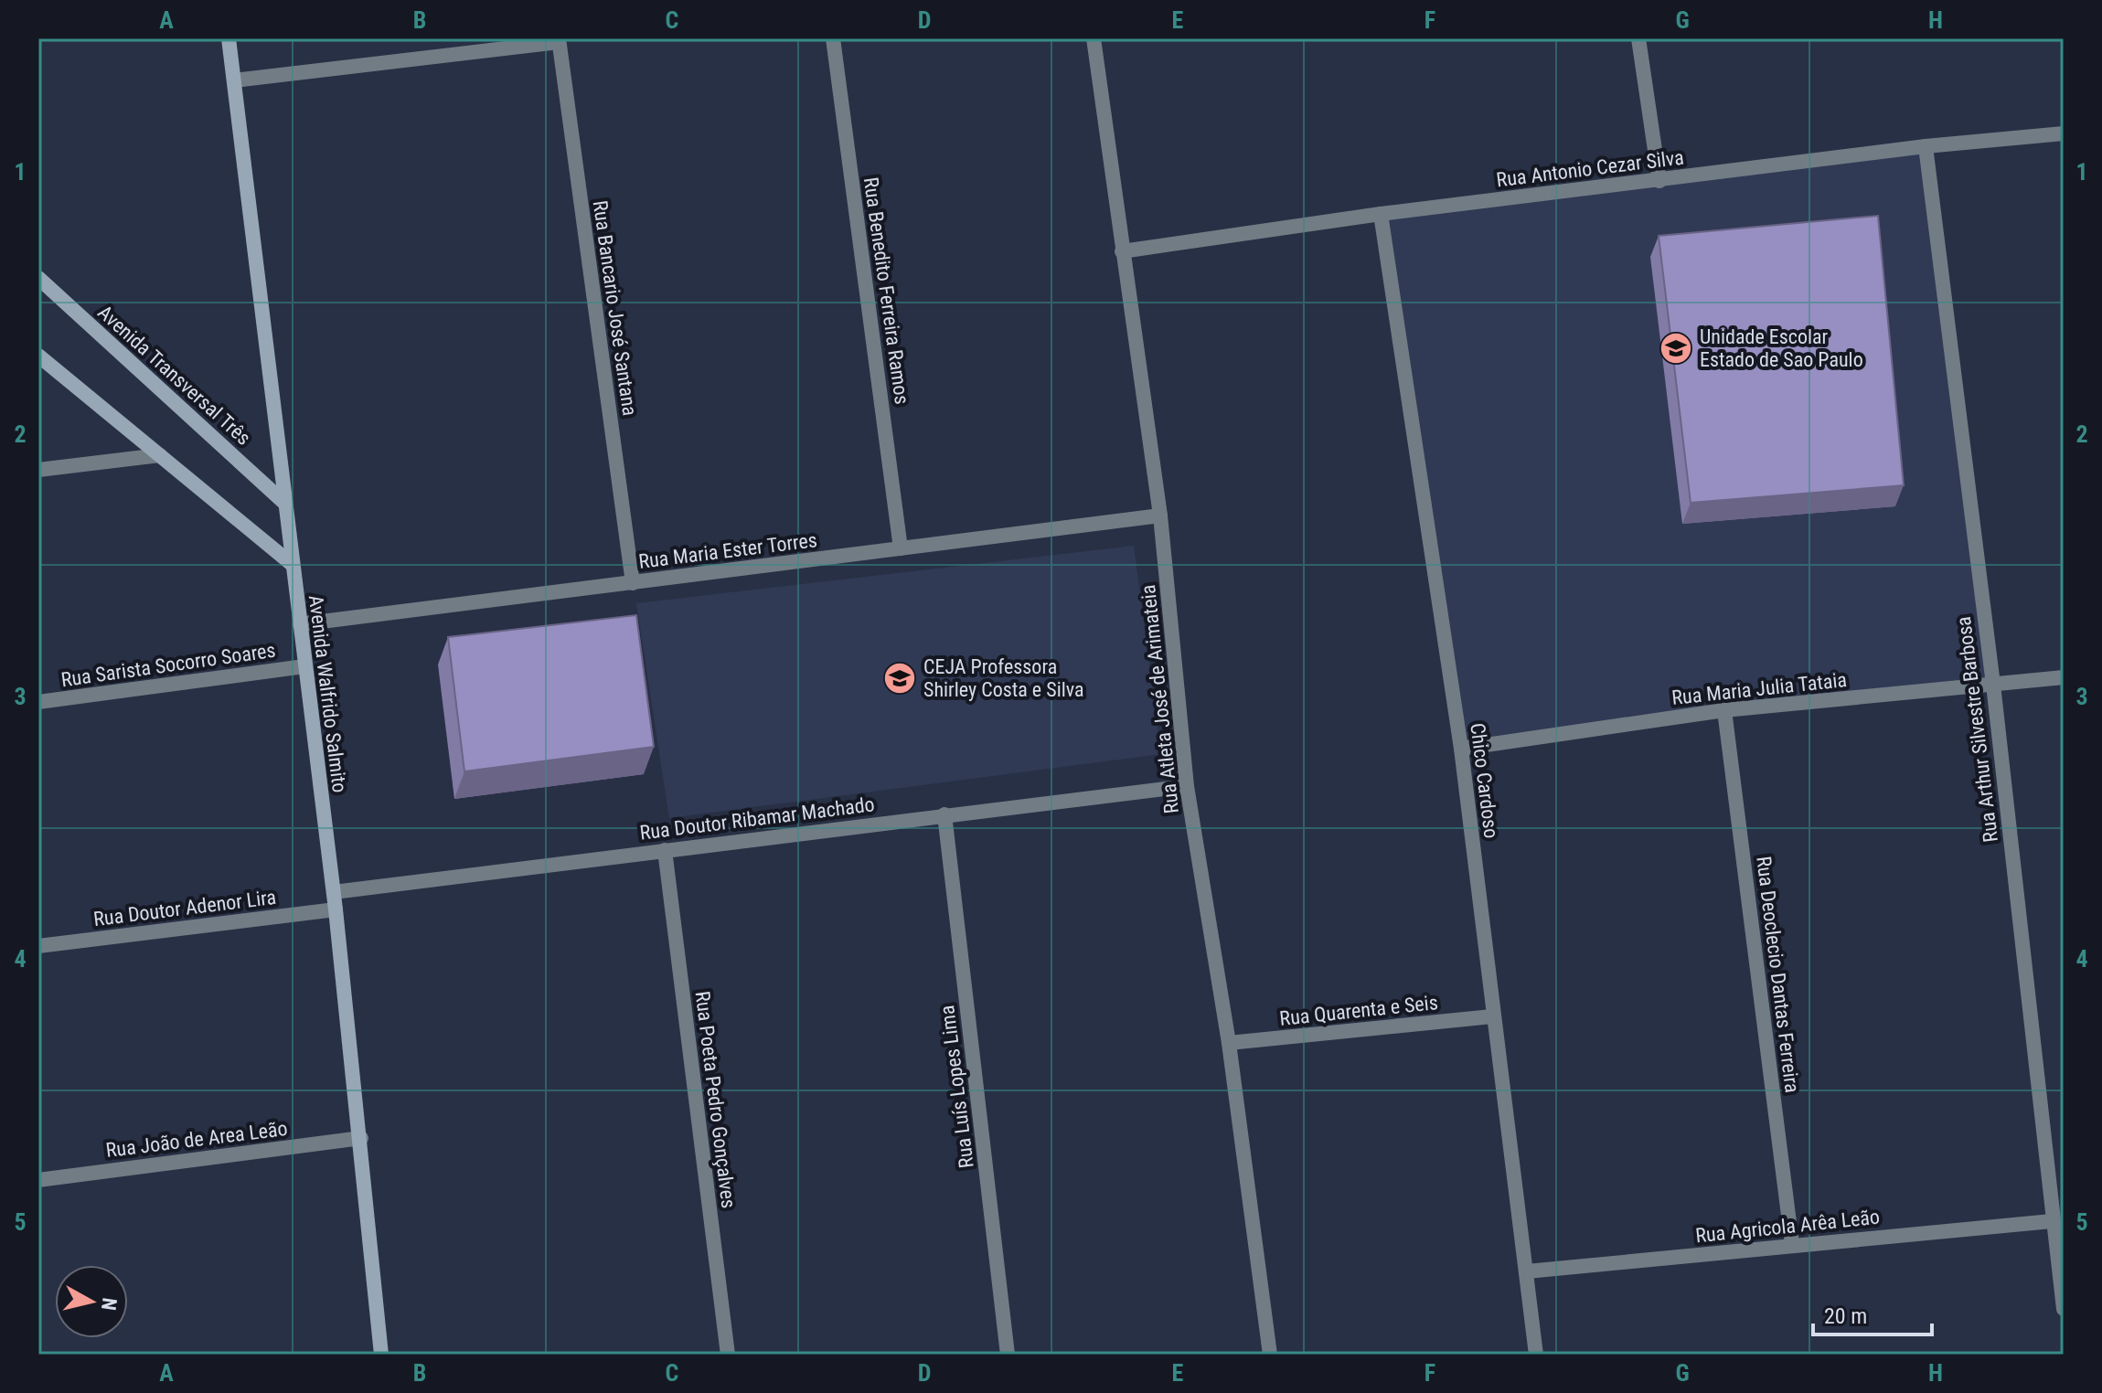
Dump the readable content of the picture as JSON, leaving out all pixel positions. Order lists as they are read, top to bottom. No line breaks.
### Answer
{"streets":{"street":["Rua Antonio Cezar Silva","Rua Benedito Ferreira Ramos","Rua Bancario José Santana","Avenida Transversal Três","Rua Maria Ester Torres","Rua Sarista Socorro Soares","Rua Maria Julia Tataia","Avenida Walfrido Salmito","Rua Atleta José de Arimateia","Rua Arthur Silvestre Barbosa","Chico Cardoso","Rua Doutor Ribamar Machado","Rua Doutor Adenor Lira","Rua Deoclecio Dantas Ferreira","Rua Quarenta e Seis","Rua Luís Lopes Lima","Rua Poeta Pedro Gonçalves","Rua João de Area Leão","Rua Agricola Arêa Leão"]},"crossings":[["Rua Antonio Cezar Silva","Rua Atleta José de Arimateia"],["Rua Antonio Cezar Silva","Rua Arthur Silvestre Barbosa"],["Rua Antonio Cezar Silva","Chico Cardoso"],["Rua Benedito Ferreira Ramos","Rua Maria Ester Torres"],["Rua Bancario José Santana","Rua Maria Ester Torres"],["Avenida Transversal Três","Avenida Walfrido Salmito"],["Rua Maria Ester Torres","Avenida Walfrido Salmito"],["Rua Maria Ester Torres","Rua Atleta José de Arimateia"],["Rua Sarista Socorro Soares","Avenida Walfrido Salmito"],["Rua Maria Julia Tataia","Rua Arthur Silvestre Barbosa"],["Rua Maria Julia Tataia","Chico Cardoso"],["Rua Maria Julia Tataia","Rua Deoclecio Dantas Ferreira"],["Avenida Walfrido Salmito","Rua Doutor Ribamar Machado"],["Avenida Walfrido Salmito","Rua Doutor Adenor Lira"],["Avenida Walfrido Salmito","Rua João de Area Leão"],["Rua Atleta José de Arimateia","Rua Doutor Ribamar Machado"],["Rua Atleta José de Arimateia","Rua Quarenta e Seis"],["Rua Arthur Silvestre Barbosa","Rua Agricola Arêa Leão"],["Chico Cardoso","Rua Quarenta e Seis"],["Chico Cardoso","Rua Agricola Arêa Leão"],["Rua Doutor Ribamar Machado","Rua Luís Lopes Lima"],["Rua Doutor Ribamar Machado","Rua Poeta Pedro Gonçalves"],["Rua Deoclecio Dantas Ferreira","Rua Agricola Arêa Leão"]],"places":{"school or university":["Unidade Escolar Estado de Sao Paulo","CEJA Professora Shirley Costa e Silva"]},"scale_bar":"20 m","north":"right","grid":{"columns":["A","B","C","D","E","F","G","H"],"rows":["1","2","3","4","5"]}}
